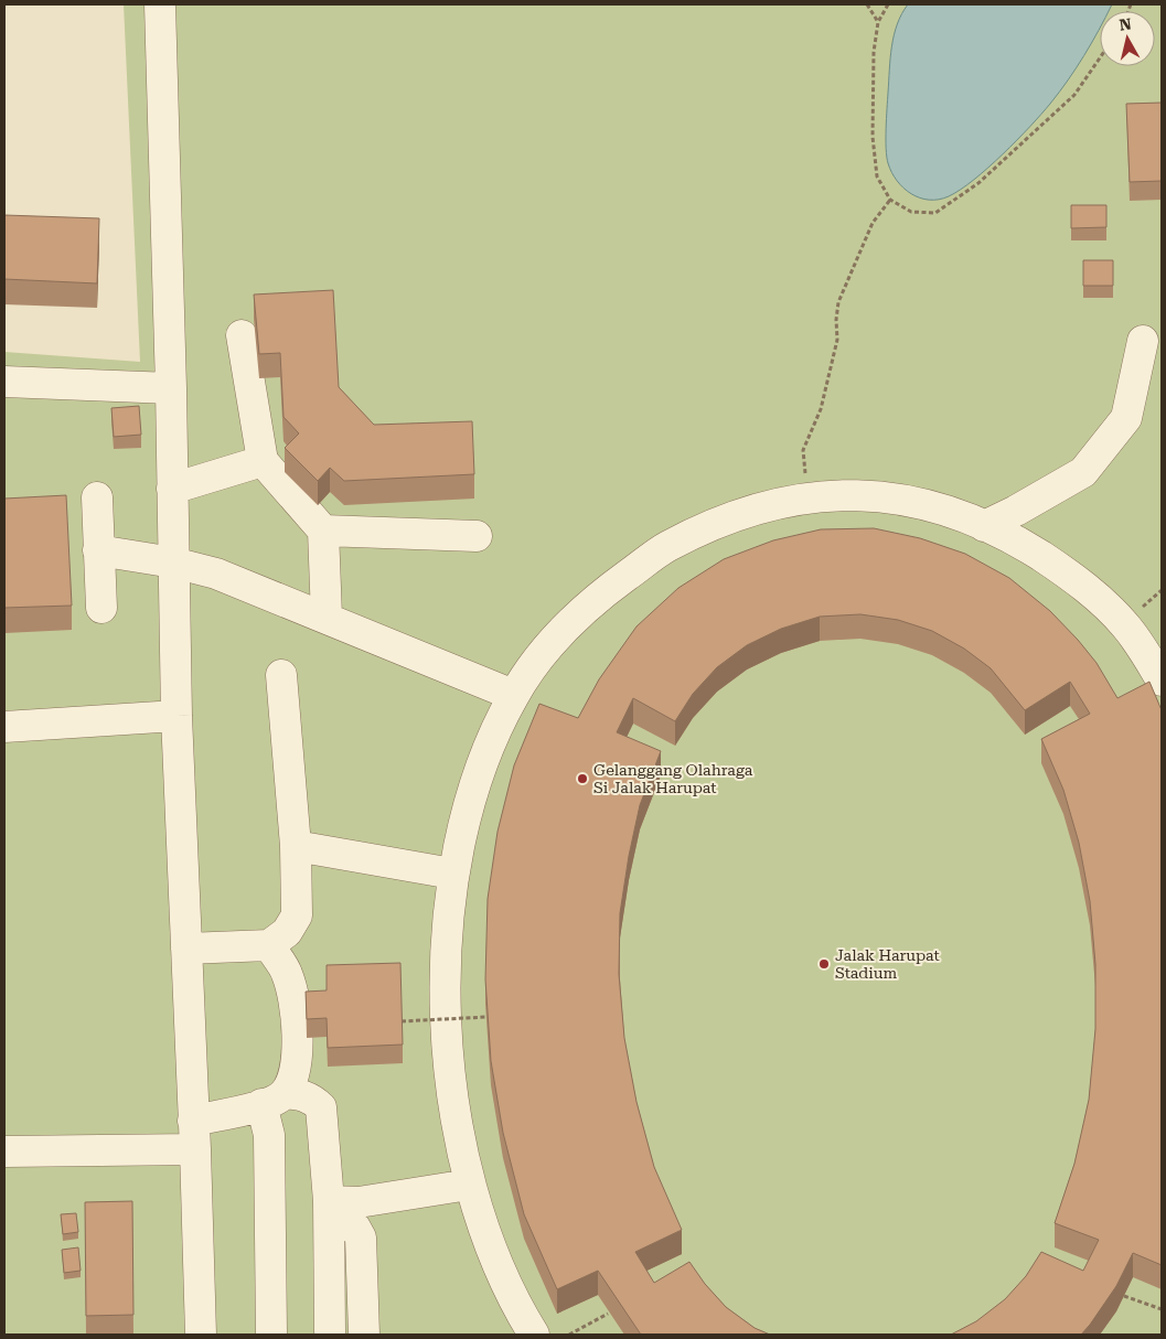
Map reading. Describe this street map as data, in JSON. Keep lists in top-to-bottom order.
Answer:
{
  "places": ["Gelanggang Olahraga Si Jalak Harupat", "Jalak Harupat Stadium"],
  "north": "top"
}
